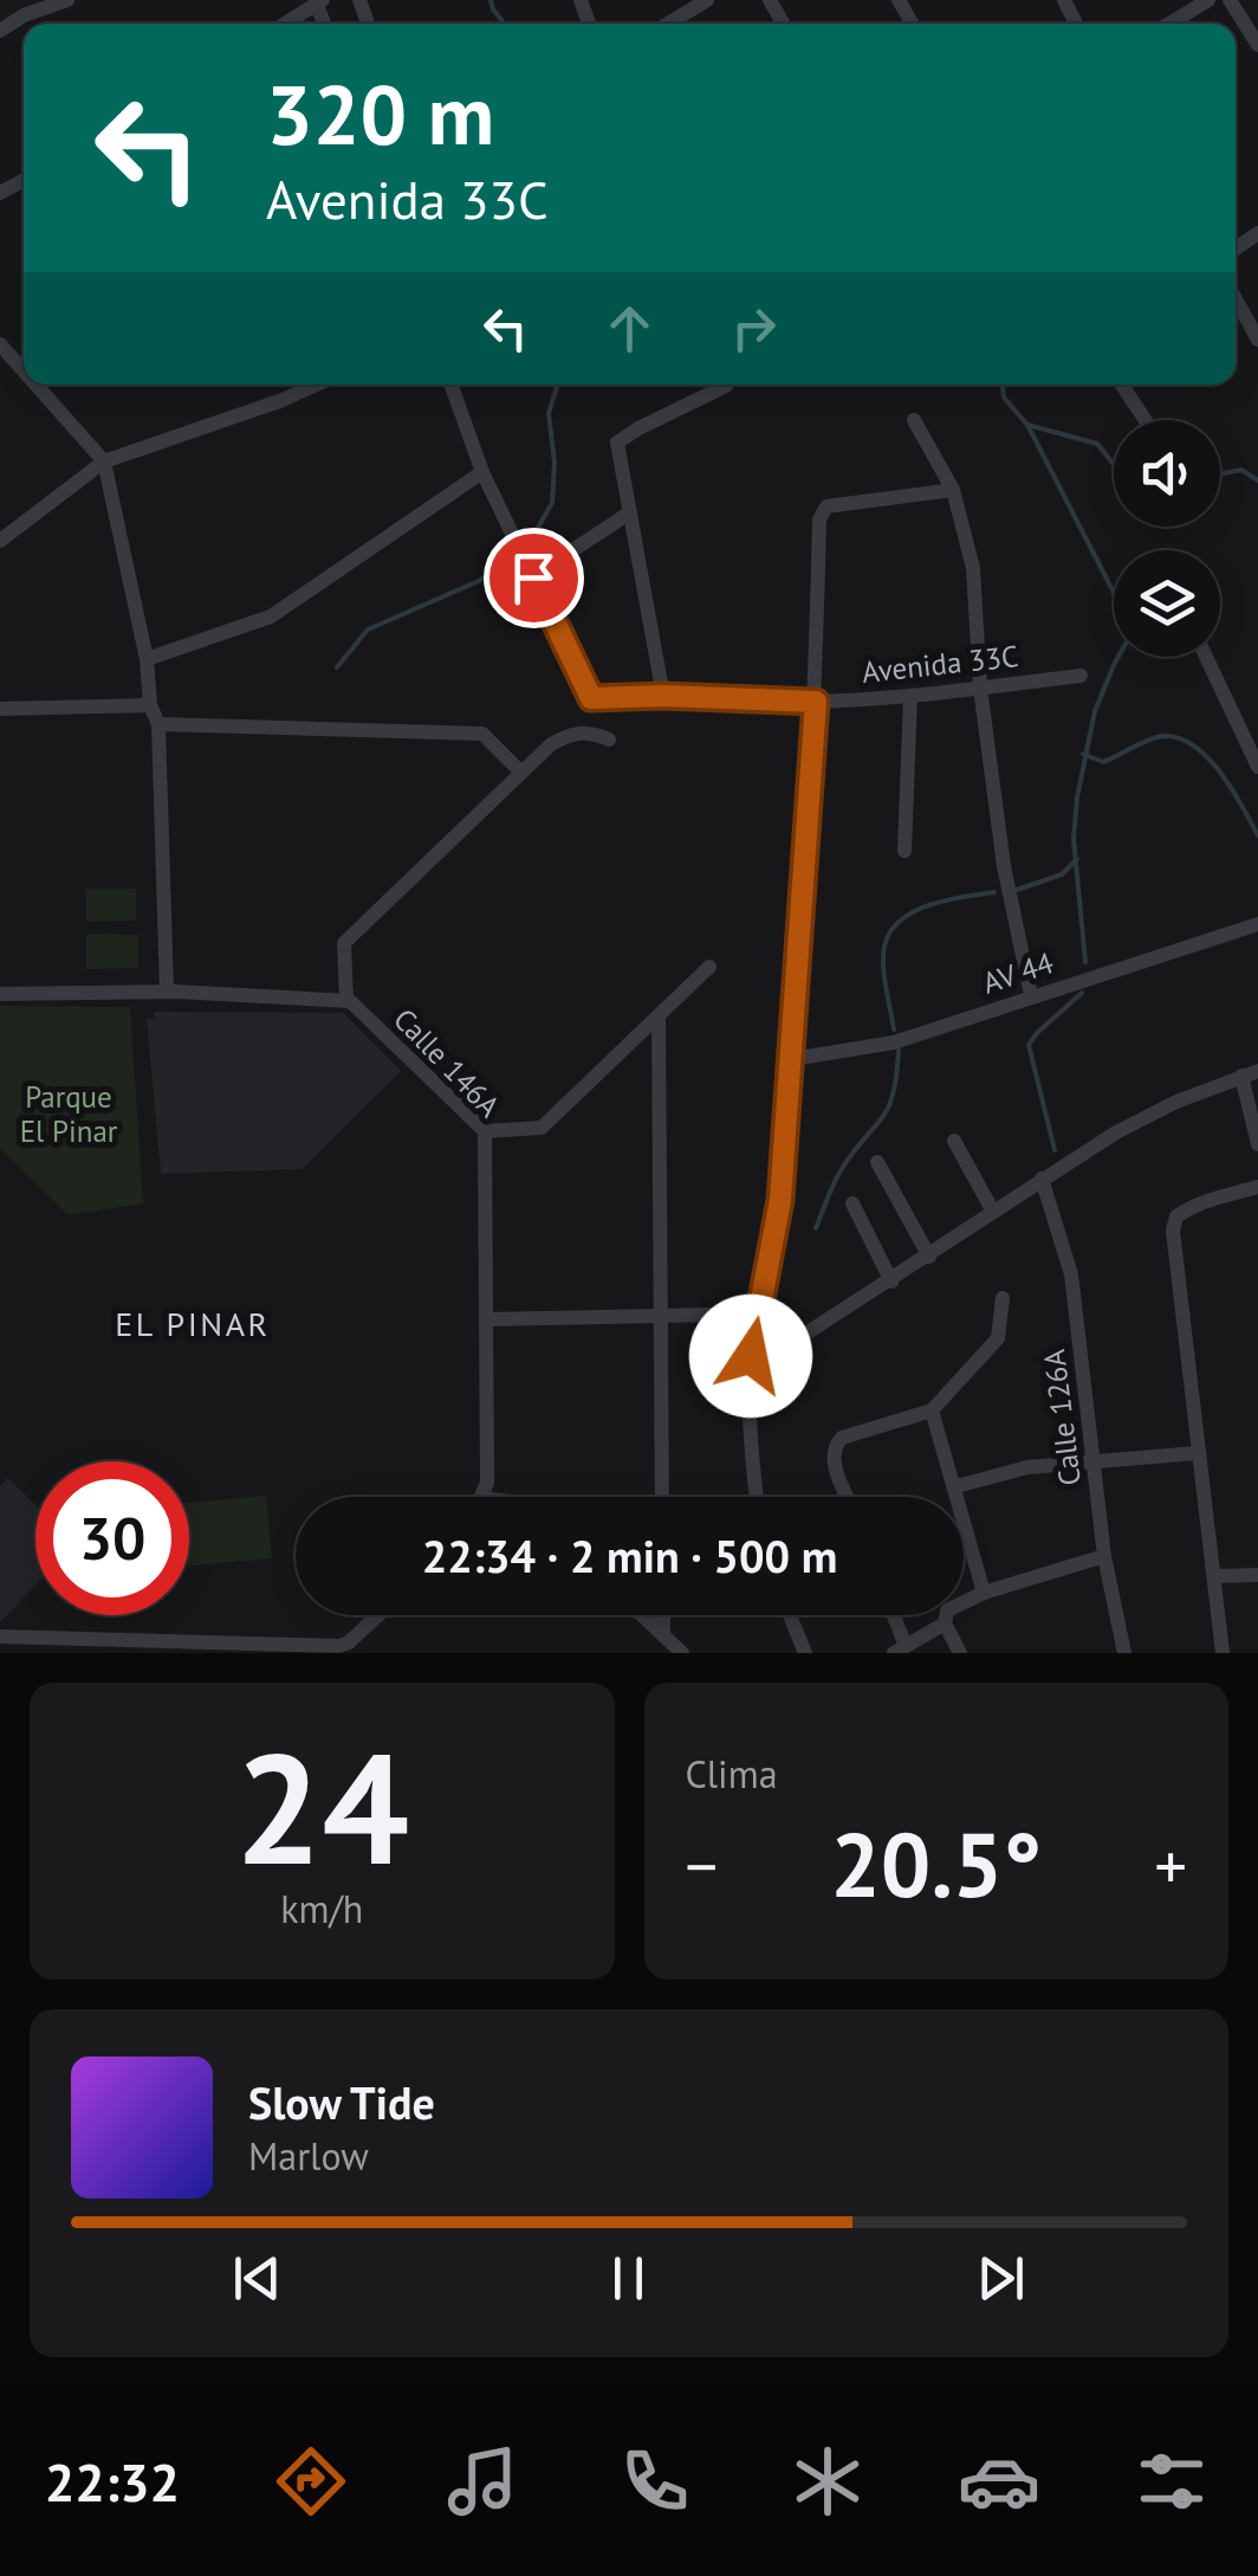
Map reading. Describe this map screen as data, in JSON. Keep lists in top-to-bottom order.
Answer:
{
  "streets": {
    "street": [
      "Avenida 33C",
      "AV 44",
      "Calle 146A",
      "Calle 126A"
    ]
  },
  "districts": ["EL PINAR"],
  "parks": ["Parque El Pinar"],
  "page": {
    "turn": ["320 m", "Avenida 33C"],
    "limit": "30",
    "trip": "22:34 · 2 min · 500 m",
    "tile": [
      ["24", "km/h"],
      "Clima"
    ],
    "heat": ["−", "20.5°", "+"],
    "song": ["Slow Tide", "Marlow"],
    "tabs": "22:32"
  }
}
